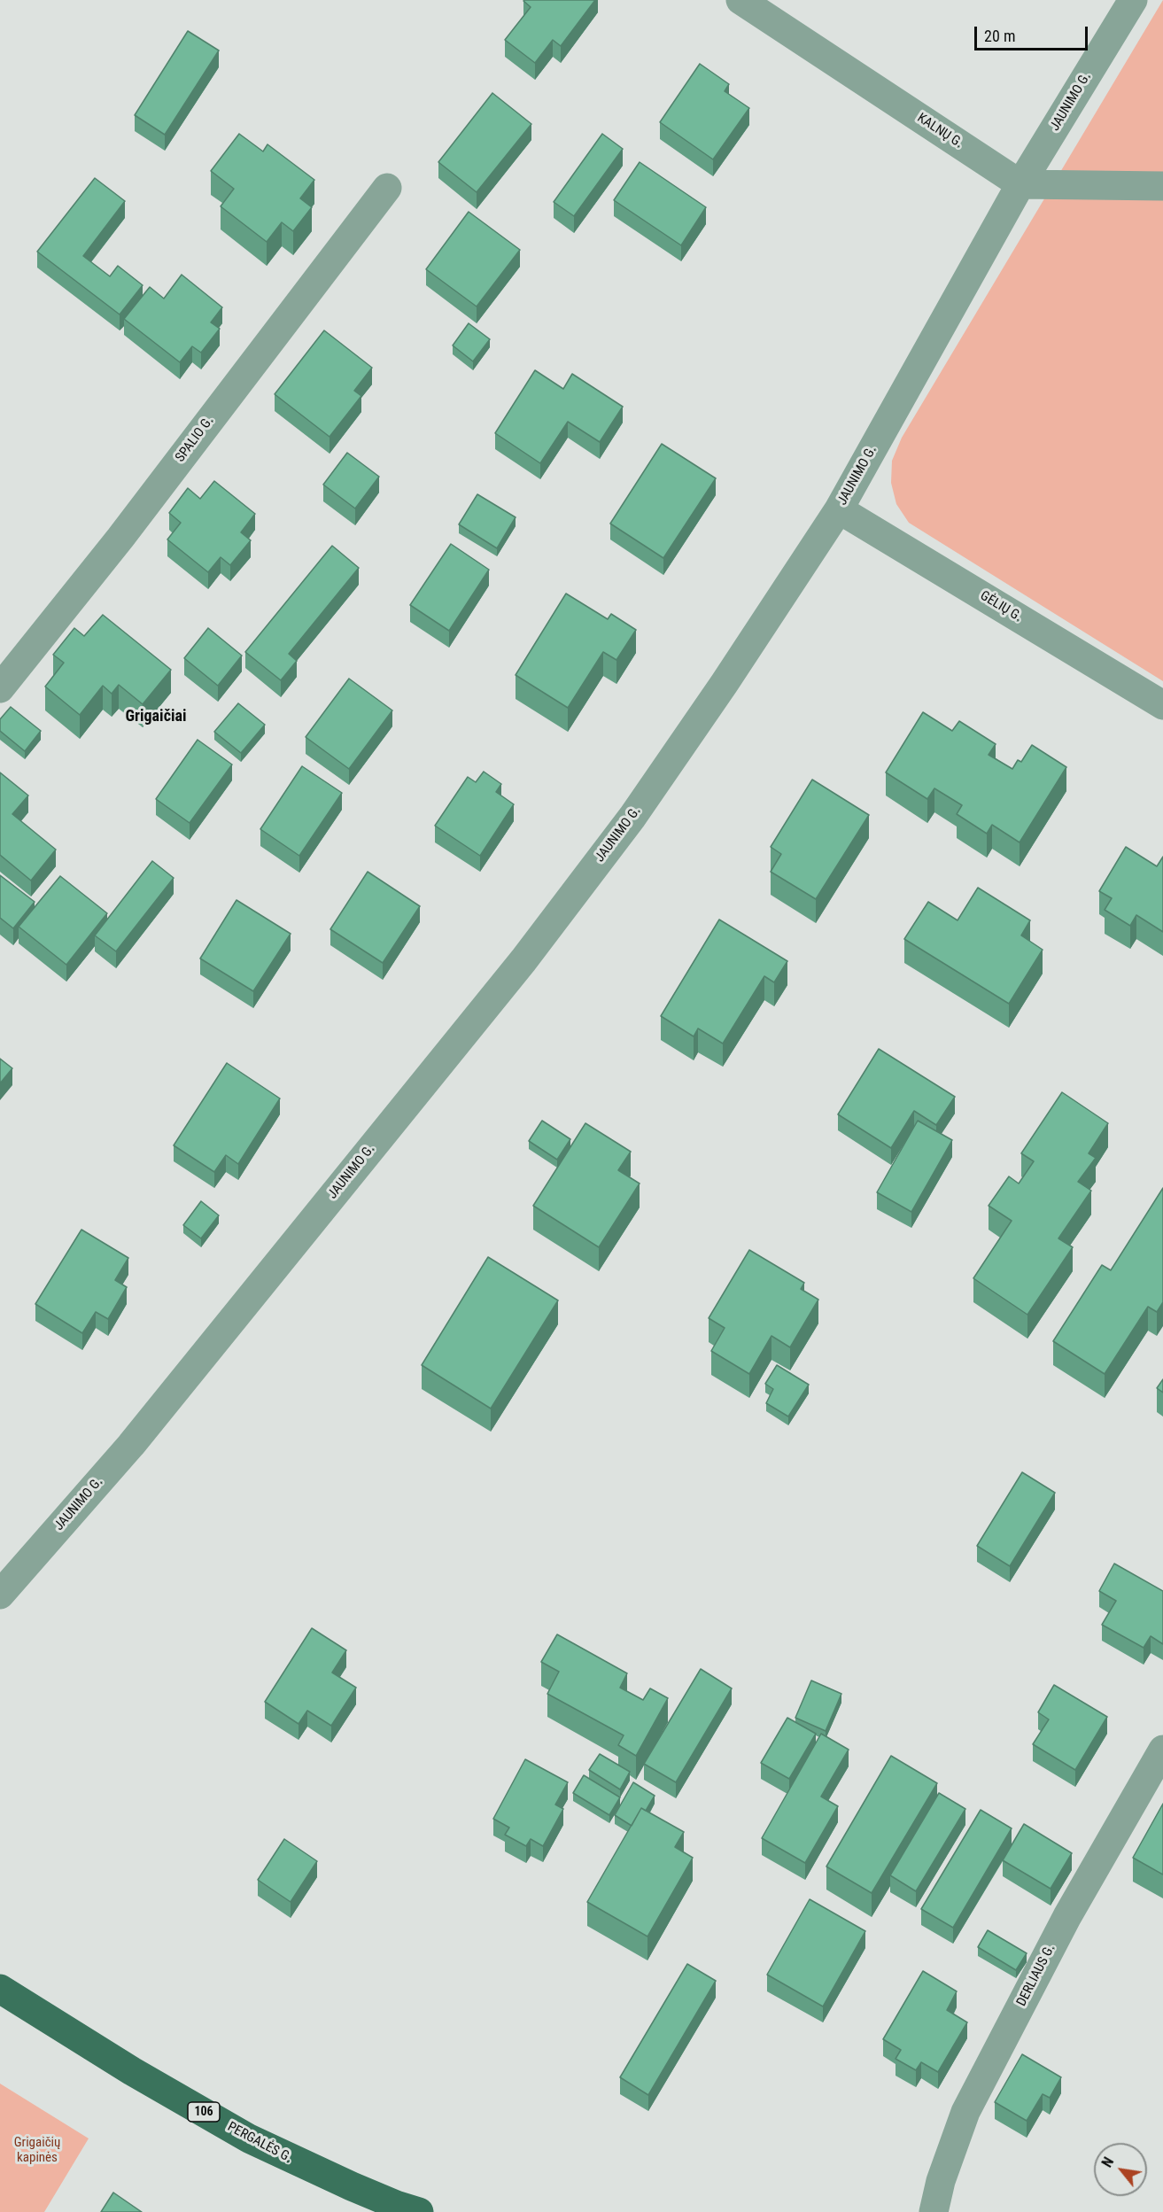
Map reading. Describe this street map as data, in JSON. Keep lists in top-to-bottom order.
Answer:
{
  "streets": {
    "main road": ["106", "PERGALĖS G."],
    "street": [
      "JAUNIMO G.",
      "KALNŲ G.",
      "SPALIO G.",
      "GĖLIŲ G.",
      "DERLIAUS G."
    ]
  },
  "crossings": [
    ["JAUNIMO G.", "KALNŲ G."],
    ["JAUNIMO G.", "GĖLIŲ G."]
  ],
  "districts": ["Grigaičiai"],
  "parks": ["Grigaičių kapinės"],
  "scale_bar": "20 m",
  "north": "top left"
}
